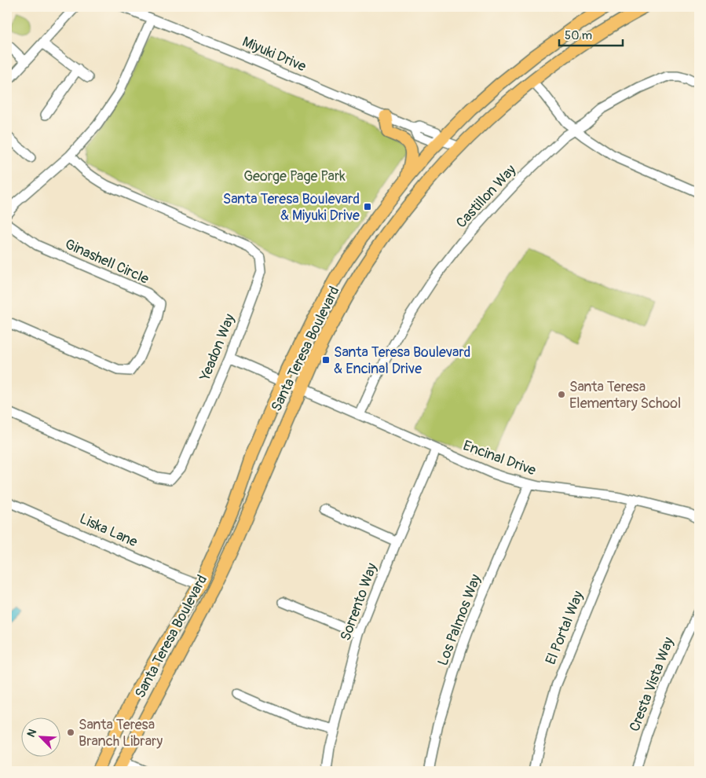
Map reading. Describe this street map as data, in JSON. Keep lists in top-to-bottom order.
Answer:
{
  "streets": {
    "main road": ["Santa Teresa Boulevard"],
    "street": [
      "Miyuki Drive",
      "Castillon Way",
      "Ginashell Circle",
      "Yeadon Way",
      "Encinal Drive",
      "Liska Lane",
      "Sorrento Way",
      "Los Palmos Way",
      "El Portal Way",
      "Cresta Vista Way"
    ]
  },
  "crossings": [
    ["Miyuki Drive", "Santa Teresa Boulevard"],
    ["Castillon Way", "Encinal Drive"],
    ["Yeadon Way", "Encinal Drive"],
    ["Santa Teresa Boulevard", "Encinal Drive"],
    ["Santa Teresa Boulevard", "Liska Lane"],
    ["Encinal Drive", "Sorrento Way"],
    ["Encinal Drive", "Los Palmos Way"],
    ["Encinal Drive", "El Portal Way"]
  ],
  "parks": ["George Page Park"],
  "places": {
    "transit": ["Santa Teresa Boulevard & Miyuki Drive", "Santa Teresa Boulevard & Encinal Drive"],
    "other": ["Santa Teresa Elementary School", "Santa Teresa Branch Library"]
  },
  "scale_bar": "50 m",
  "north": "top left"
}
